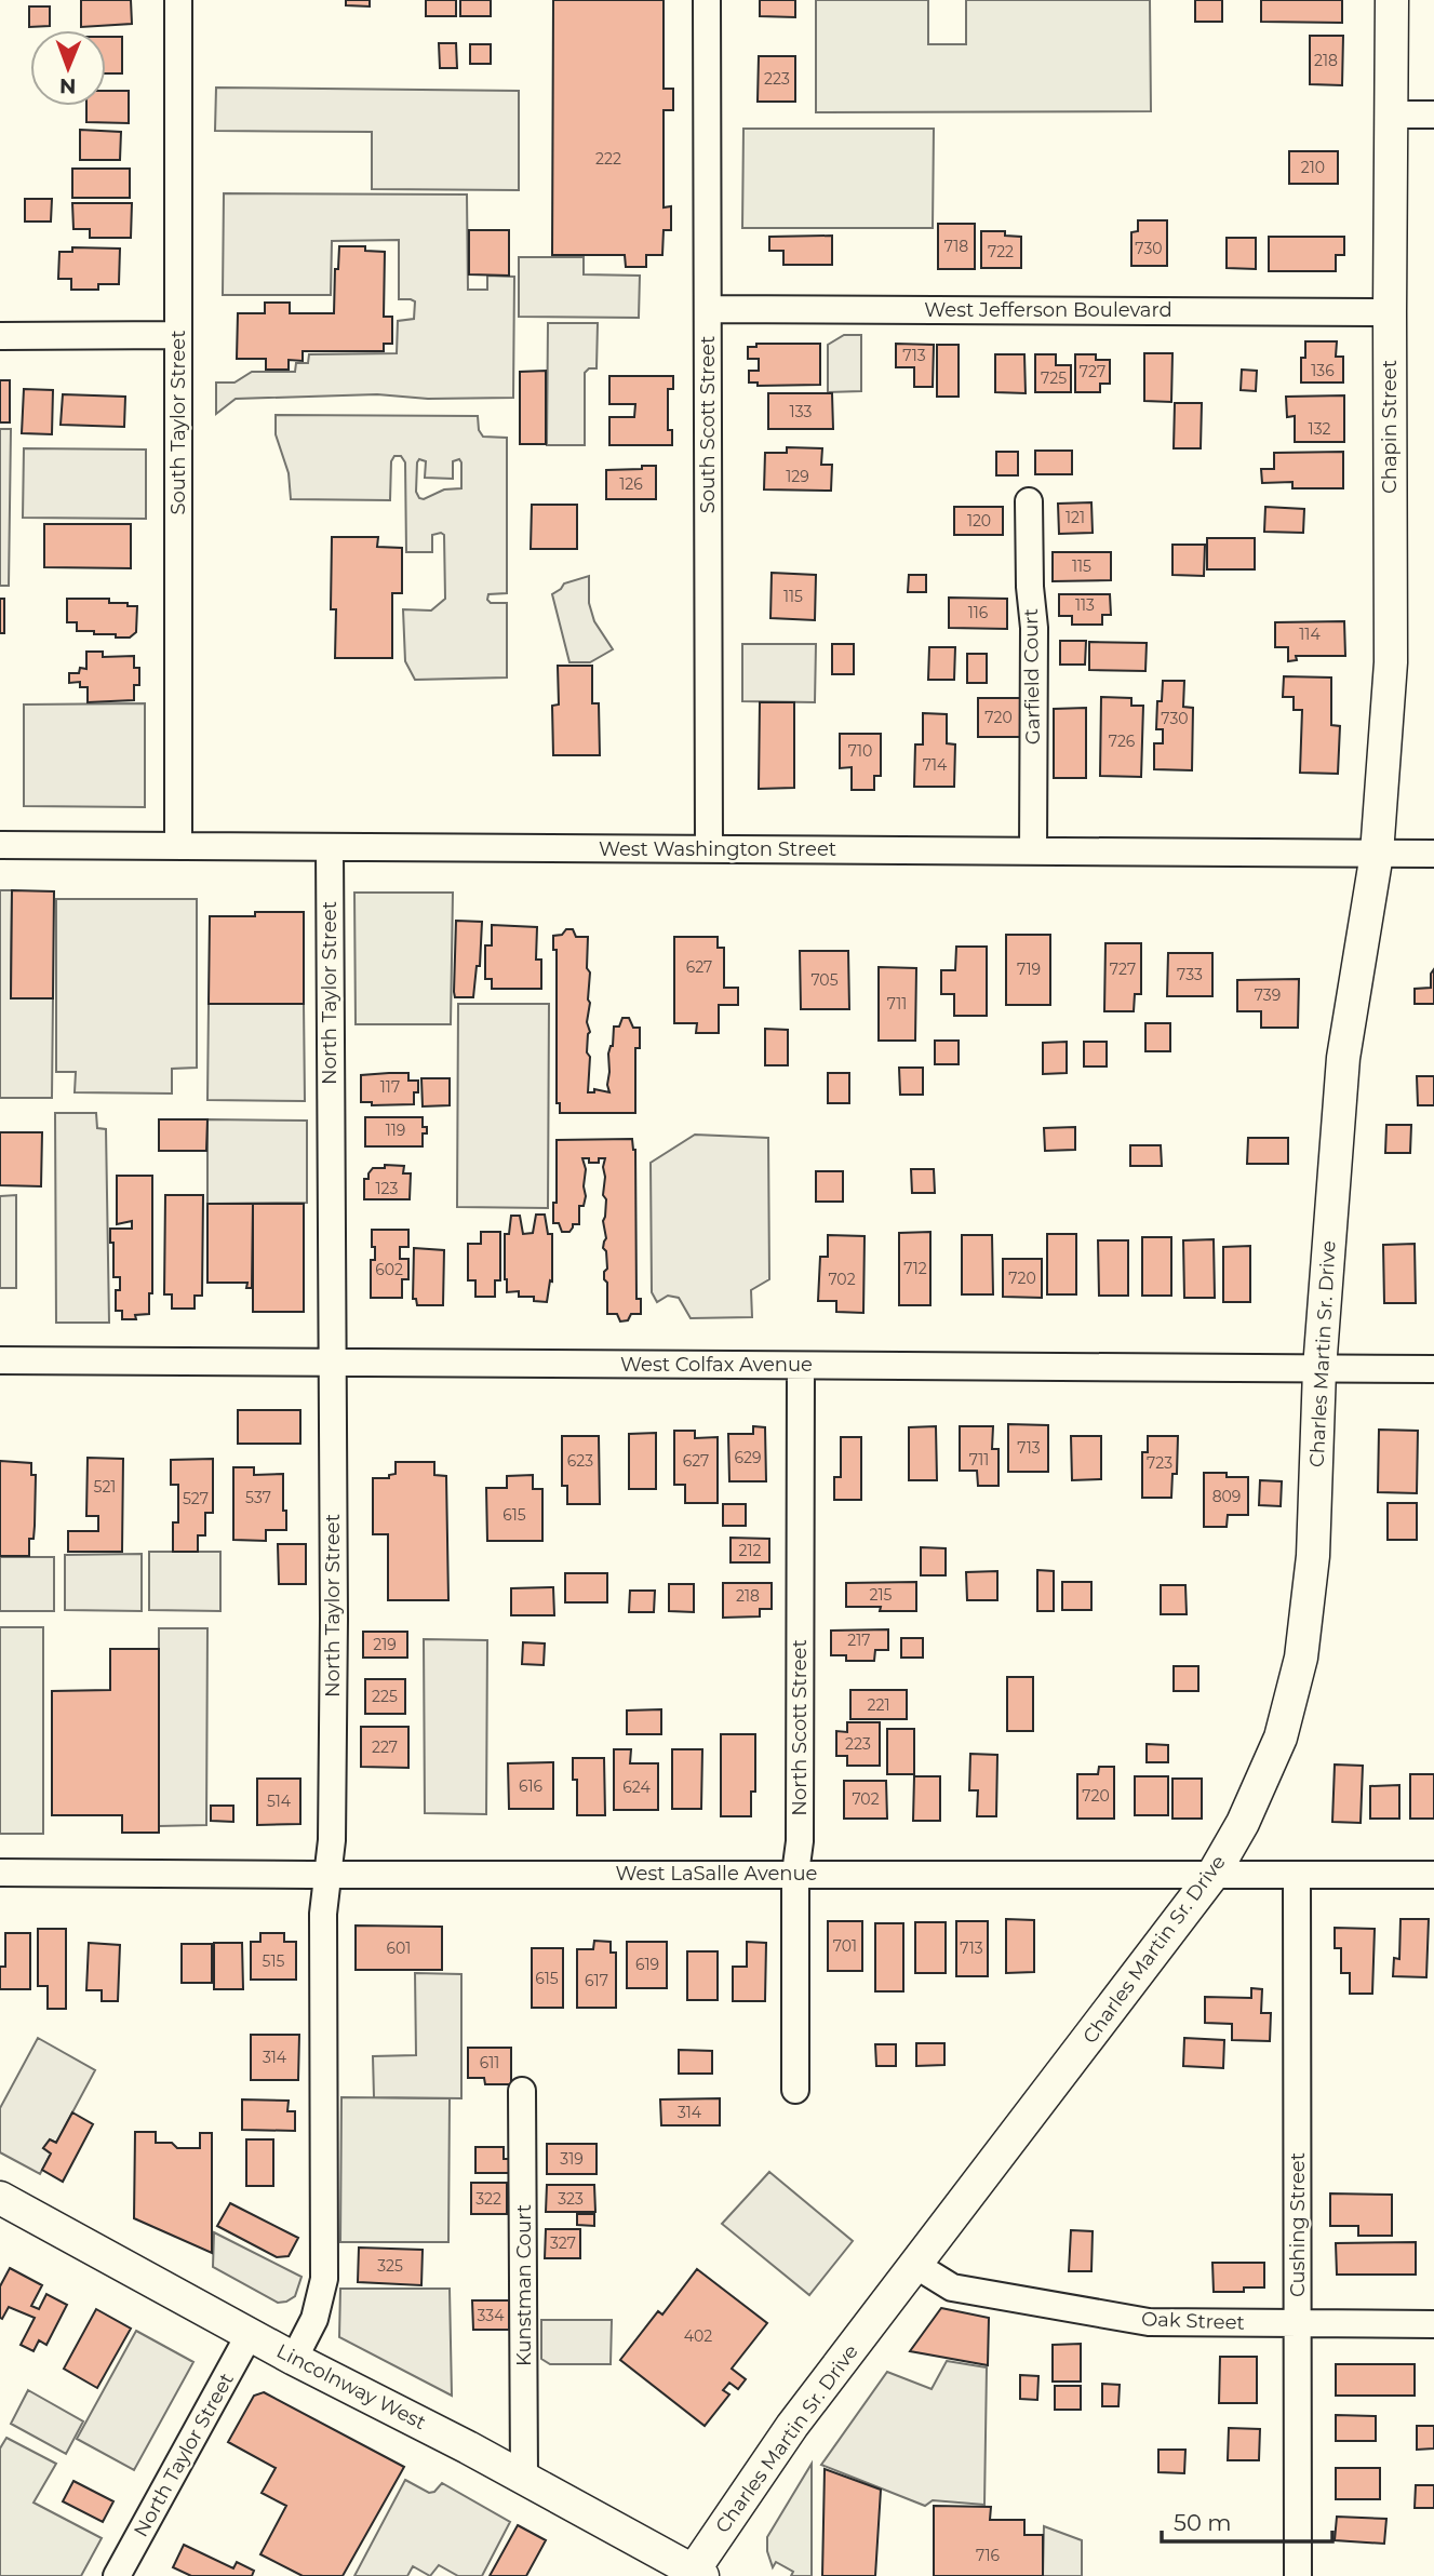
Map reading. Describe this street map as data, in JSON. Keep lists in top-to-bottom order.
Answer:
{
  "streets": {
    "main road": ["Chapin Street", "Charles Martin Sr. Drive", "Lincolnway West"],
    "street": [
      "West Jefferson Boulevard",
      "South Taylor Street",
      "South Scott Street",
      "Garfield Court",
      "West Washington Street",
      "North Taylor Street",
      "West Colfax Avenue",
      "North Scott Street",
      "West LaSalle Avenue",
      "Cushing Street",
      "Kunstman Court",
      "Oak Street"
    ]
  },
  "crossings": [
    ["West Jefferson Boulevard", "South Scott Street"],
    ["West Jefferson Boulevard", "Chapin Street"],
    ["South Taylor Street", "West Washington Street"],
    ["South Scott Street", "West Washington Street"],
    ["Chapin Street", "West Washington Street"],
    ["Chapin Street", "Charles Martin Sr. Drive"],
    ["Garfield Court", "West Washington Street"],
    ["West Washington Street", "North Taylor Street"],
    ["West Washington Street", "Charles Martin Sr. Drive"],
    ["North Taylor Street", "West Colfax Avenue"],
    ["North Taylor Street", "West LaSalle Avenue"],
    ["North Taylor Street", "Lincolnway West"],
    ["Charles Martin Sr. Drive", "West Colfax Avenue"],
    ["Charles Martin Sr. Drive", "West LaSalle Avenue"],
    ["Charles Martin Sr. Drive", "Oak Street"],
    ["Charles Martin Sr. Drive", "Lincolnway West"],
    ["West Colfax Avenue", "North Scott Street"],
    ["North Scott Street", "West LaSalle Avenue"],
    ["West LaSalle Avenue", "Cushing Street"],
    ["Cushing Street", "Oak Street"],
    ["Kunstman Court", "Lincolnway West"]
  ],
  "house_numbers": [
    "218",
    "223",
    "222",
    "210",
    "718",
    "730",
    "722",
    "713",
    "136",
    "727",
    "725",
    "133",
    "132",
    "129",
    "126",
    "121",
    "120",
    "115",
    "115",
    "113",
    "116",
    "114",
    "720",
    "730",
    "726",
    "710",
    "714",
    "627",
    "719",
    "727",
    "733",
    "705",
    "739",
    "711",
    "117",
    "119",
    "123",
    "712",
    "602",
    "720",
    "702",
    "713",
    "629",
    "711",
    "623",
    "627",
    "723",
    "521",
    "809",
    "537",
    "527",
    "615",
    "212",
    "215",
    "218",
    "217",
    "219",
    "225",
    "221",
    "223",
    "227",
    "616",
    "624",
    "720",
    "702",
    "514",
    "701",
    "601",
    "713",
    "515",
    "619",
    "615",
    "617",
    "314",
    "611",
    "314",
    "319",
    "322",
    "323",
    "327",
    "325",
    "334",
    "402",
    "716"
  ],
  "scale_bar": "50 m",
  "north": "bottom"
}
